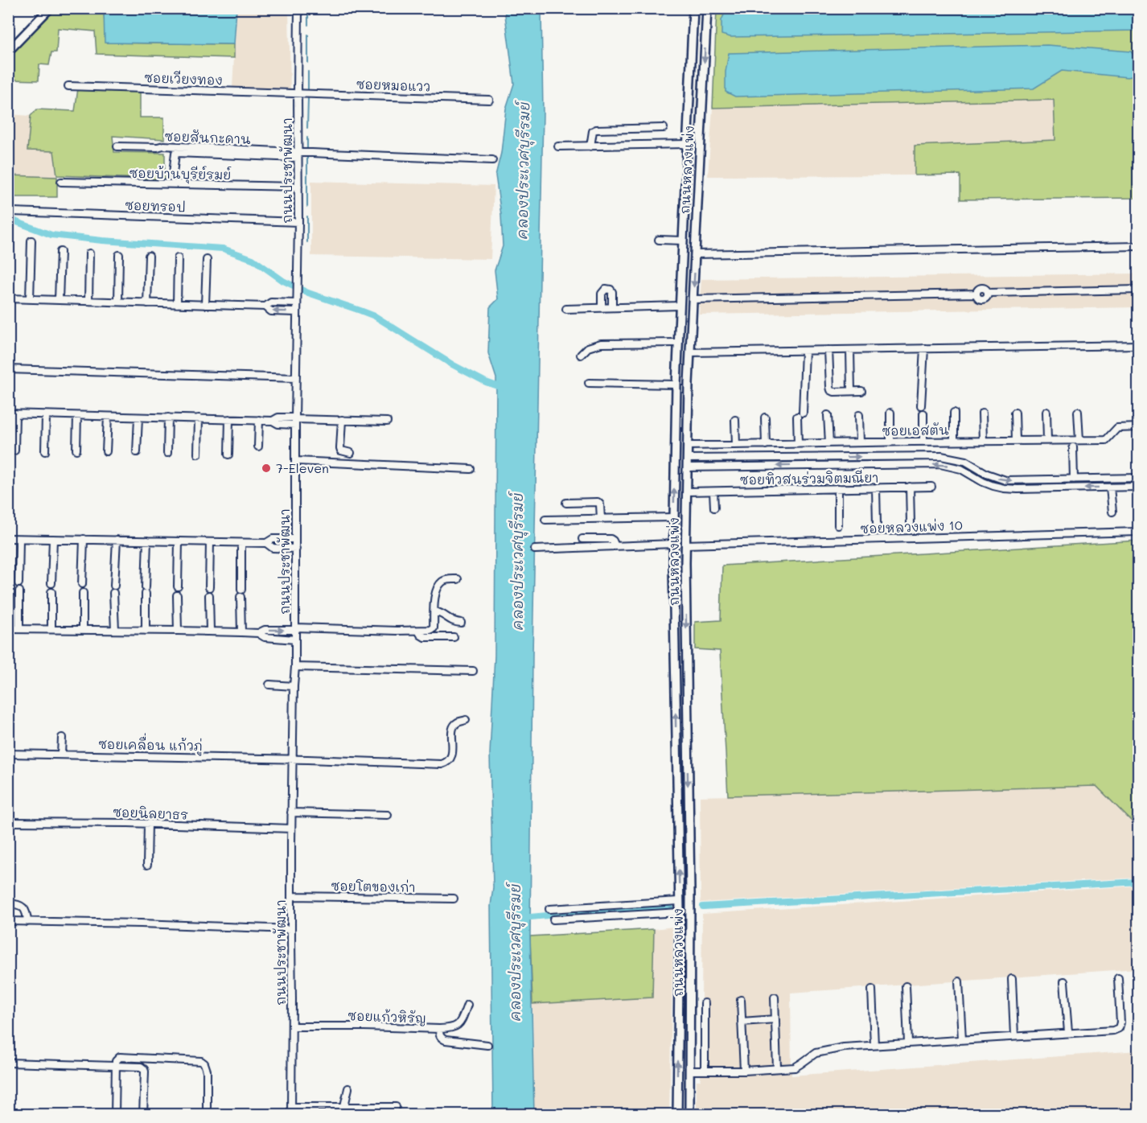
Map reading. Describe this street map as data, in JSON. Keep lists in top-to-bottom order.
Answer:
{
  "streets": {
    "main road": ["ถนนหลวงแพ่ง"],
    "street": [
      "ซอยเวียงทอง",
      "ซอยหมอแวว",
      "ซอยสันกะดาน",
      "ถนนประชาพัฒนา",
      "ซอยบ้านบุรีย์รมย์",
      "ซอยทรอป",
      "ซอยเอสตัน",
      "ซอยทิวสนร่วมจิตมณียา",
      "ซอยหลวงแพ่ง 10",
      "ซอยเคลื่อน แก้วภู่",
      "ซอยนิลยาธร",
      "ซอยโตของเก่า",
      "ซอยแก้วหิรัญ"
    ]
  },
  "crossings": [
    ["ซอยเวียงทอง", "ซอยหมอแวว"],
    ["ซอยเวียงทอง", "ถนนประชาพัฒนา"],
    ["ซอยหมอแวว", "ถนนประชาพัฒนา"],
    ["ซอยสันกะดาน", "ถนนประชาพัฒนา"],
    ["ถนนหลวงแพ่ง", "ซอยเอสตัน"],
    ["ถนนหลวงแพ่ง", "ซอยทิวสนร่วมจิตมณียา"],
    ["ถนนหลวงแพ่ง", "ซอยหลวงแพ่ง 10"],
    ["ถนนประชาพัฒนา", "ซอยบ้านบุรีย์รมย์"],
    ["ถนนประชาพัฒนา", "ซอยทรอป"],
    ["ถนนประชาพัฒนา", "ซอยเคลื่อน แก้วภู่"],
    ["ถนนประชาพัฒนา", "ซอยนิลยาธร"],
    ["ถนนประชาพัฒนา", "ซอยโตของเก่า"],
    ["ถนนประชาพัฒนา", "ซอยแก้วหิรัญ"]
  ],
  "water": ["คลองประเวศบุรีรมย์"],
  "places": ["7-Eleven"]
}
